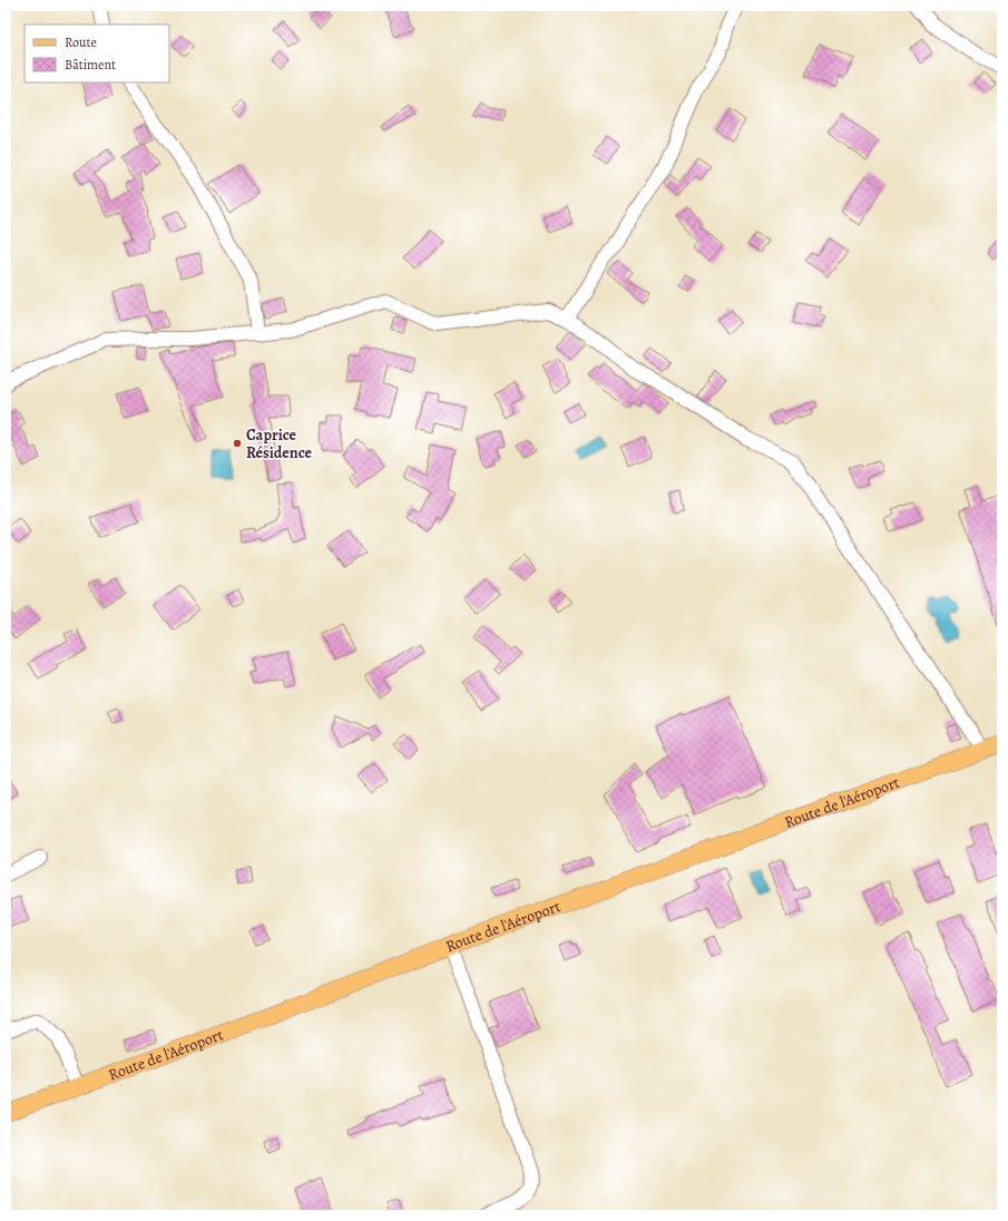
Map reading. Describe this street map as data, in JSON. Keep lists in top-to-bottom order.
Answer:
{
  "streets": {
    "main road": ["Route de l'Aéroport"]
  },
  "places": ["Caprice Résidence"],
  "legend": ["Route", "Bâtiment"]
}
